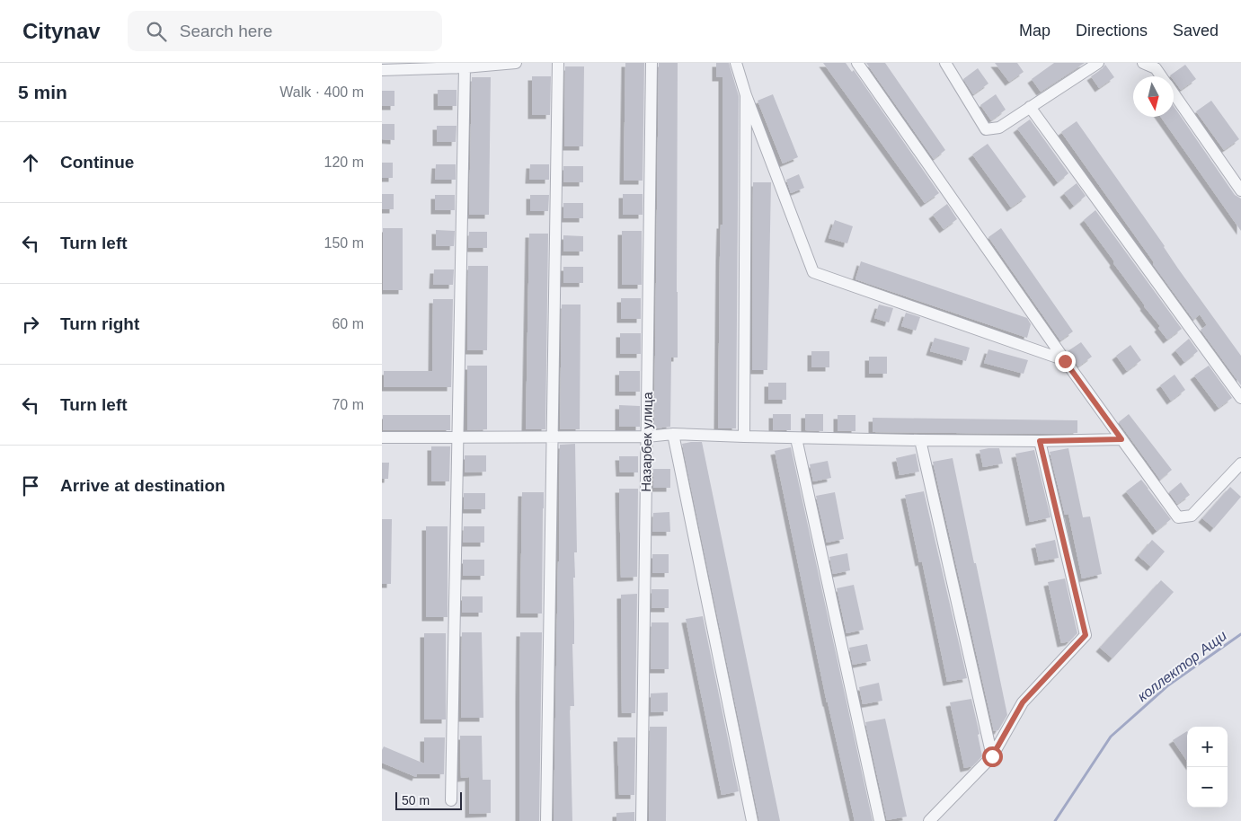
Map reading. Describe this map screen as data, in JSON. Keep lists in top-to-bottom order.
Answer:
{
  "streets": {
    "street": ["Назарбек улица"]
  },
  "water": ["коллектор Ащи"],
  "scale_bar": "50 m",
  "north": "bottom",
  "page": {
    "header": "Citynav",
    "search": "Search here",
    "nav": ["Map", "Directions", "Saved"],
    "heading": ["5 min", "Walk · 400 m"],
    "list": [
      ["Continue", "120 m"],
      ["Turn left", "150 m"],
      ["Turn right", "60 m"],
      ["Turn left", "70 m"],
      "Arrive at destination"
    ],
    "map_buttons": ["+", "−"],
    "scale": "50 m"
  }
}
